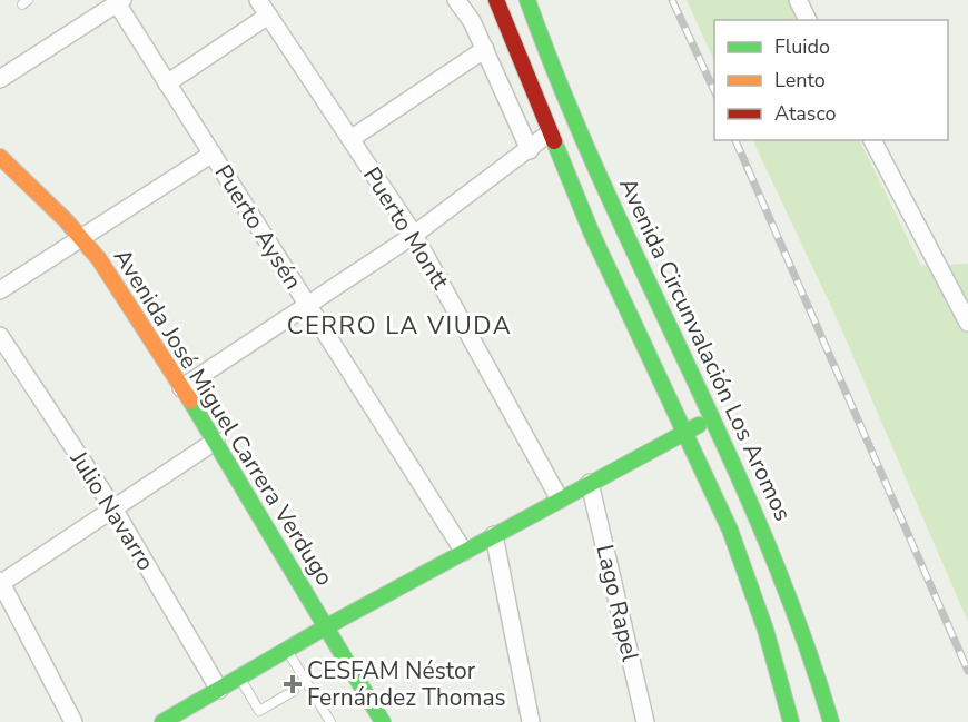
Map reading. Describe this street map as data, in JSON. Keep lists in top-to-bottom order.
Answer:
{
  "streets": {
    "main road": ["Avenida Circunvalación Los Aromos", "Avenida José Miguel Carrera Verdugo"],
    "street": [
      "Puerto Aysén",
      "Puerto Montt",
      "Julio Navarro",
      "Lago Rapel"
    ]
  },
  "districts": ["CERRO LA VIUDA"],
  "places": {
    "health": ["CESFAM Néstor Fernández Thomas"]
  },
  "legend": ["Fluido", "Lento", "Atasco"]
}
